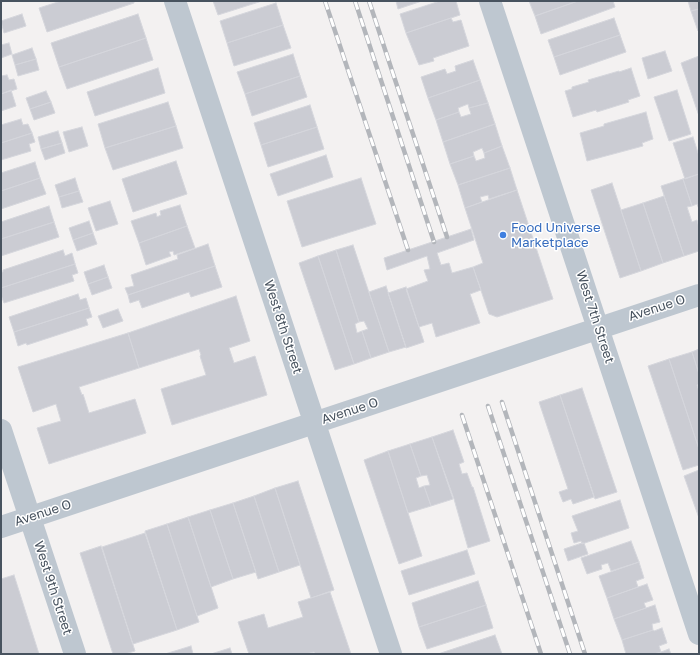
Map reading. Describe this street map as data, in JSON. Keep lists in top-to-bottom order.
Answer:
{
  "streets": {
    "street": [
      "Avenue O",
      "West 7th Street",
      "West 8th Street",
      "West 9th Street"
    ]
  },
  "crossings": [
    ["Avenue O", "West 7th Street"],
    ["Avenue O", "West 8th Street"],
    ["Avenue O", "West 9th Street"]
  ],
  "places": ["Food Universe Marketplace"]
}
